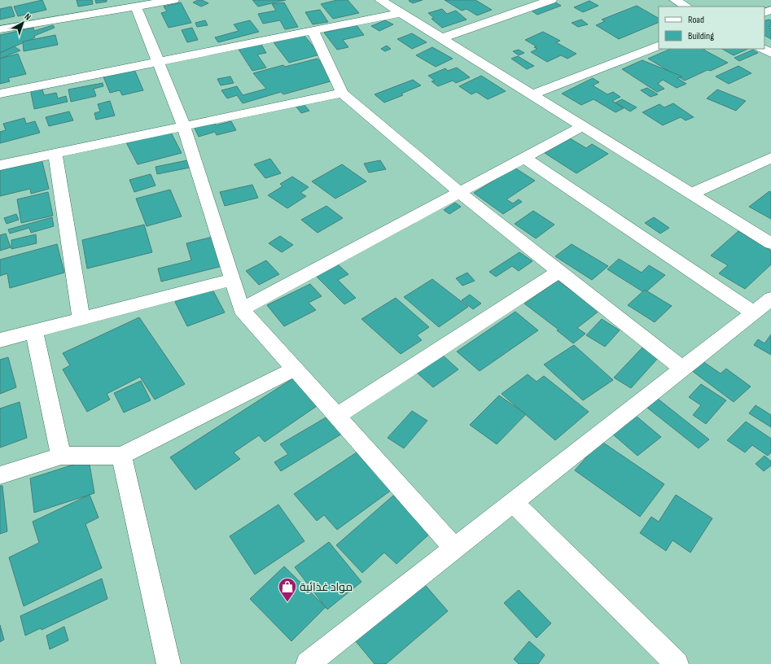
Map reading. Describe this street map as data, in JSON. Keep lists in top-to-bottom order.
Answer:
{
  "places": {
    "shop": ["مواد غذائية"]
  },
  "legend": ["Road", "Building"],
  "north": "top right"
}
